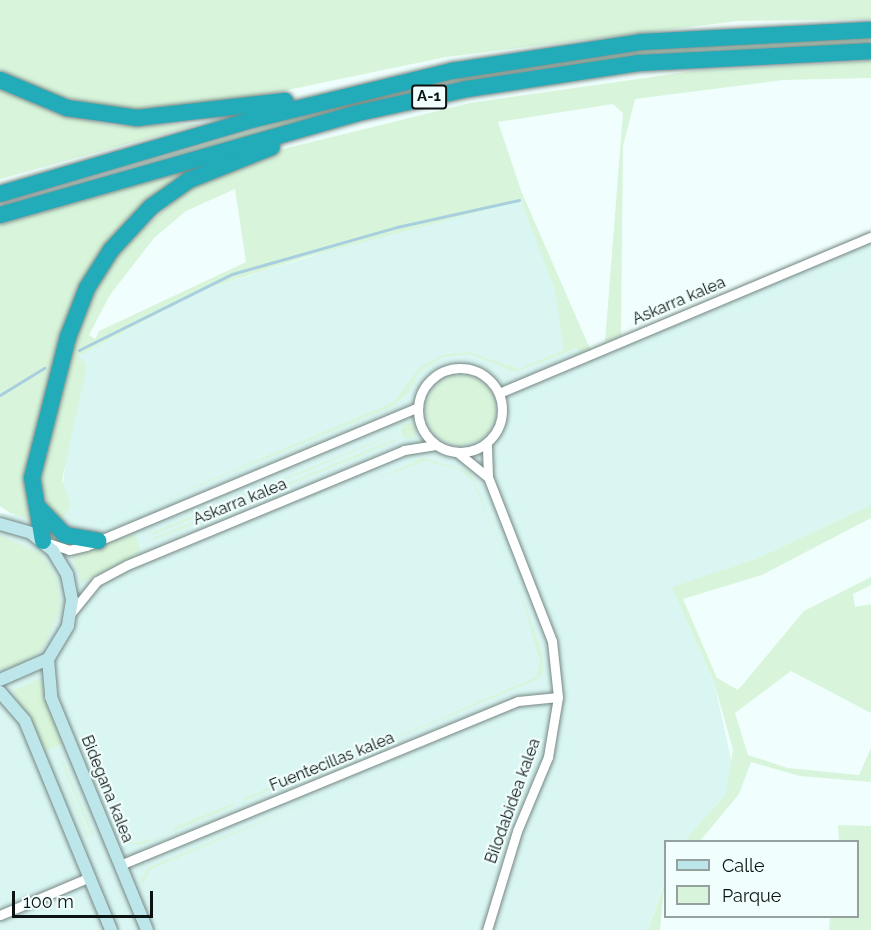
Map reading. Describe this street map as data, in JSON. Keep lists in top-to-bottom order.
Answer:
{
  "streets": {
    "highway": ["A-1"],
    "street": [
      "Askarra kalea",
      "Fuentecillas kalea",
      "Bidegana kalea",
      "Bilodabidea kalea"
    ]
  },
  "crossings": [
    ["Askarra kalea", "Bilodabidea kalea"],
    ["Fuentecillas kalea", "Bidegana kalea"],
    ["Fuentecillas kalea", "Bilodabidea kalea"]
  ],
  "legend": ["Calle", "Parque"],
  "scale_bar": "100 m"
}
